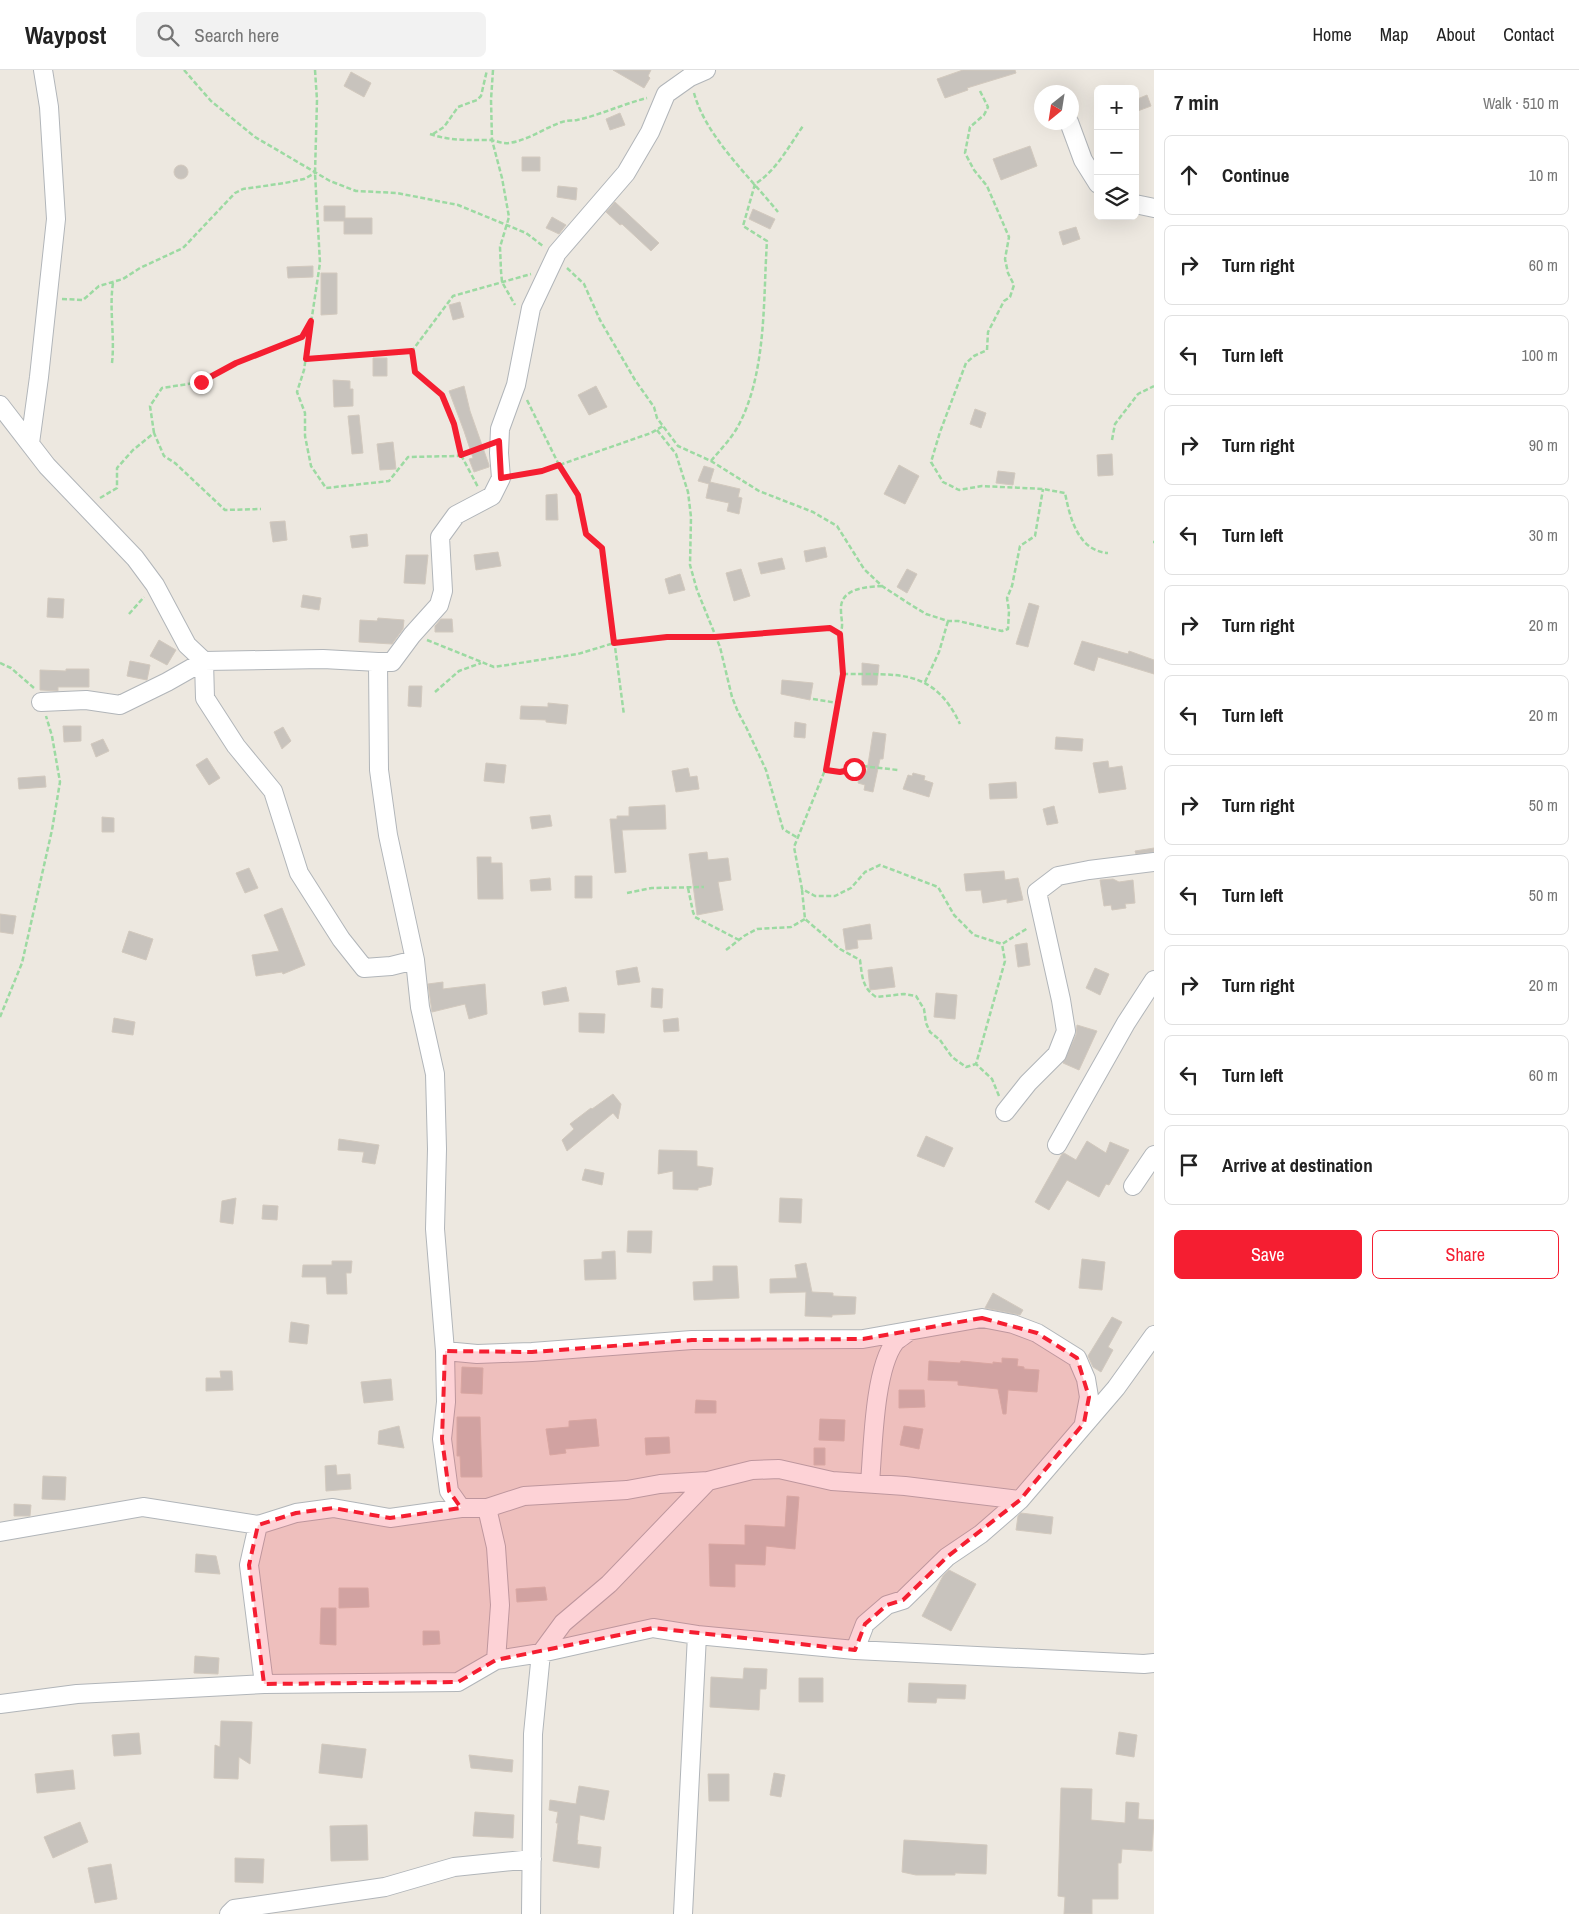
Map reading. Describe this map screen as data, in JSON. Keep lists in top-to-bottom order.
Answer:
{
  "north": "bottom left",
  "page": {
    "header": "Waypost",
    "search": "Search here",
    "nav": [
      "Home",
      "Map",
      "About",
      "Contact"
    ],
    "heading": ["7 min", "Walk · 510 m"],
    "map_buttons": ["+", "−"],
    "list": [
      ["Continue", "10 m"],
      ["Turn right", "60 m"],
      ["Turn left", "100 m"],
      ["Turn right", "90 m"],
      ["Turn left", "30 m"],
      ["Turn right", "20 m"],
      ["Turn left", "20 m"],
      ["Turn right", "50 m"],
      ["Turn left", "50 m"],
      ["Turn right", "20 m"],
      ["Turn left", "60 m"],
      "Arrive at destination"
    ],
    "buttons": ["Save", "Share"]
  }
}
